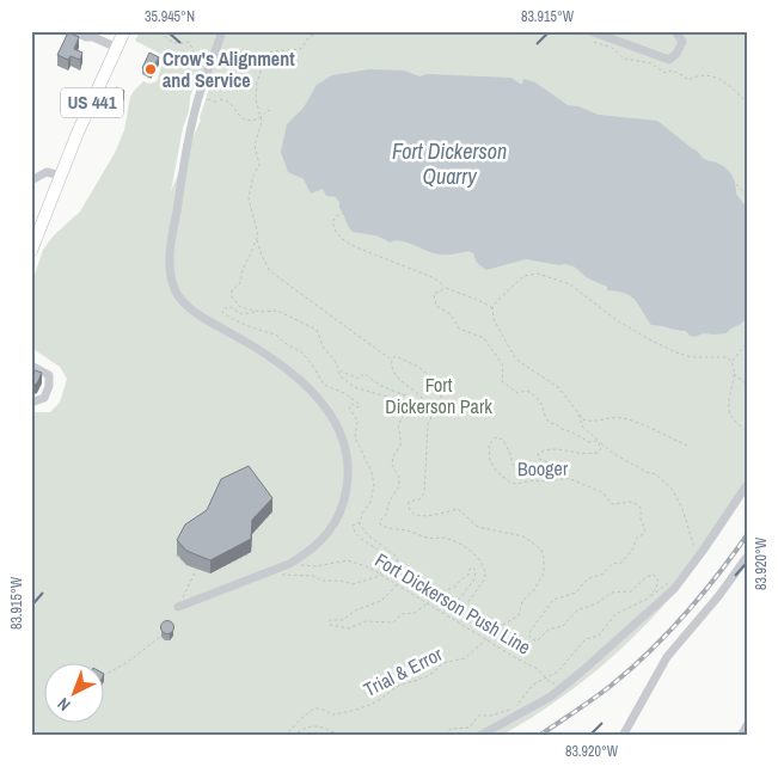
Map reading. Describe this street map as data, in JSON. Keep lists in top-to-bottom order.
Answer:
{
  "streets": {
    "highway": ["US 441"],
    "path": ["Booger", "Fort Dickerson Push Line", "Trial & Error"]
  },
  "crossings": [
    ["Booger", "Fort Dickerson Push Line"],
    ["Fort Dickerson Push Line", "Trial & Error"]
  ],
  "water": ["Fort Dickerson Quarry"],
  "parks": ["Fort Dickerson Park"],
  "places": ["Crow's Alignment and Service"],
  "north": "bottom left",
  "coordinates": ["35.945°N", "83.915°W", "83.920°W"]
}
